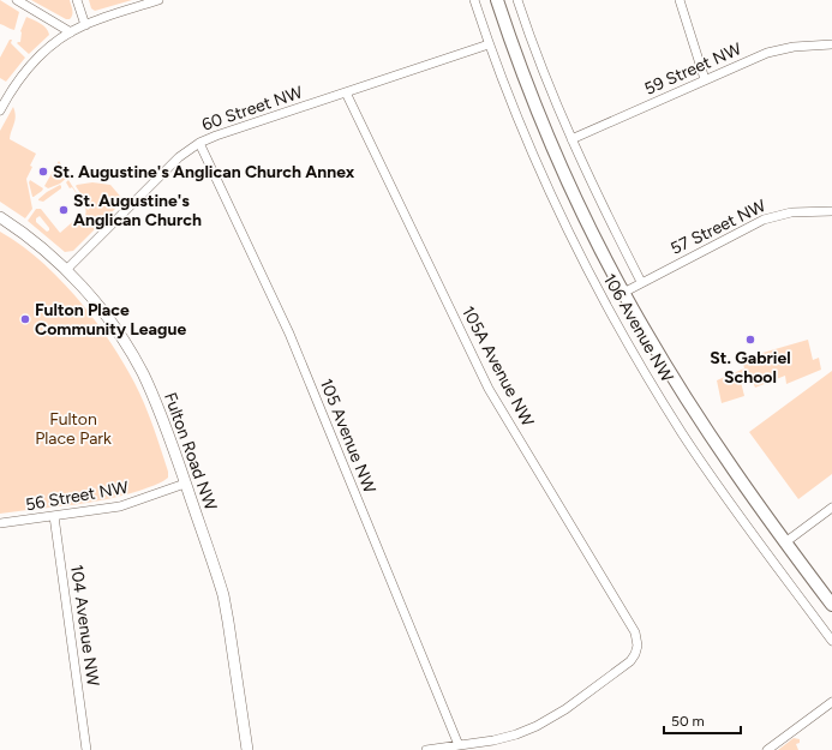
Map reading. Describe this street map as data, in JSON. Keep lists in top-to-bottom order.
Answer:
{
  "streets": {
    "main road": ["106 Avenue NW"],
    "street": [
      "59 Street NW",
      "60 Street NW",
      "57 Street NW",
      "105A Avenue NW",
      "105 Avenue NW",
      "Fulton Road NW",
      "56 Street NW",
      "104 Avenue NW"
    ]
  },
  "crossings": [
    ["59 Street NW", "106 Avenue NW"],
    ["60 Street NW", "106 Avenue NW"],
    ["60 Street NW", "105A Avenue NW"],
    ["60 Street NW", "105 Avenue NW"],
    ["60 Street NW", "Fulton Road NW"],
    ["57 Street NW", "106 Avenue NW"],
    ["105A Avenue NW", "105 Avenue NW"],
    ["Fulton Road NW", "56 Street NW"],
    ["56 Street NW", "104 Avenue NW"]
  ],
  "parks": ["Fulton Place Park"],
  "places": [
    "St. Augustine's Anglican Church Annex",
    "St. Augustine's Anglican Church",
    "Fulton Place Community League",
    "St. Gabriel School"
  ],
  "scale_bar": "50 m"
}
